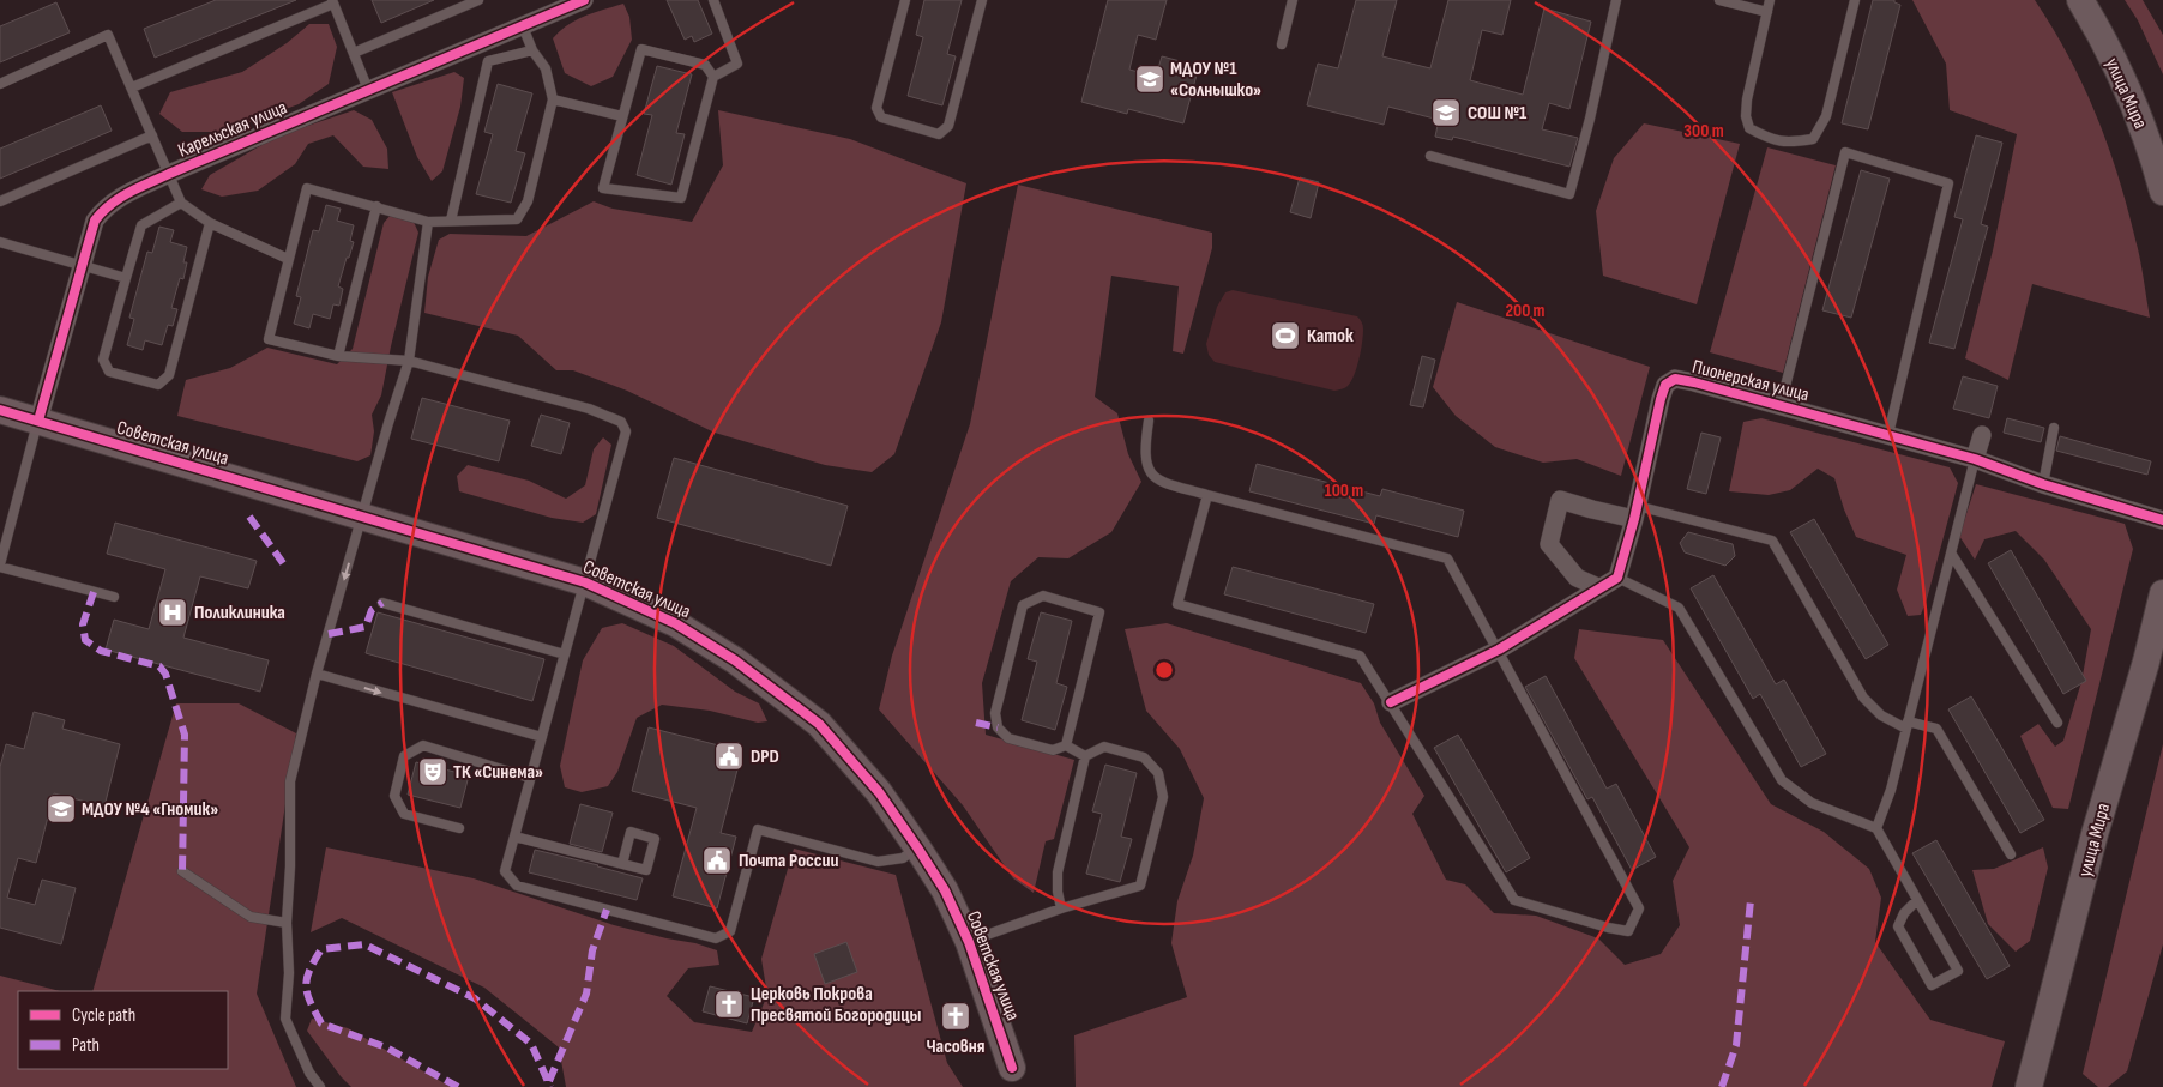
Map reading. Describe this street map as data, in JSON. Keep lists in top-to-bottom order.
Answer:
{
  "streets": {
    "street": [
      "улица Мира",
      "Карельская улица",
      "Пионерская улица",
      "Советская улица"
    ]
  },
  "crossings": [
    ["Карельская улица", "Советская улица"]
  ],
  "places": {
    "school or university": ["МДОУ №1 «Солнышко»", "СОШ №1", "МДОУ №4 «Гномик»"],
    "sports": ["Каток"],
    "hospital": ["Поликлиника"],
    "public building": ["DPD", "Почта России"],
    "theatre": ["ТК «Синема»"],
    "church": ["Церковь Покрова Пресвятой Богородицы", "Часовня"]
  },
  "legend": ["Cycle path", "Path"],
  "rings": ["300 m", "200 m", "100 m"]
}
